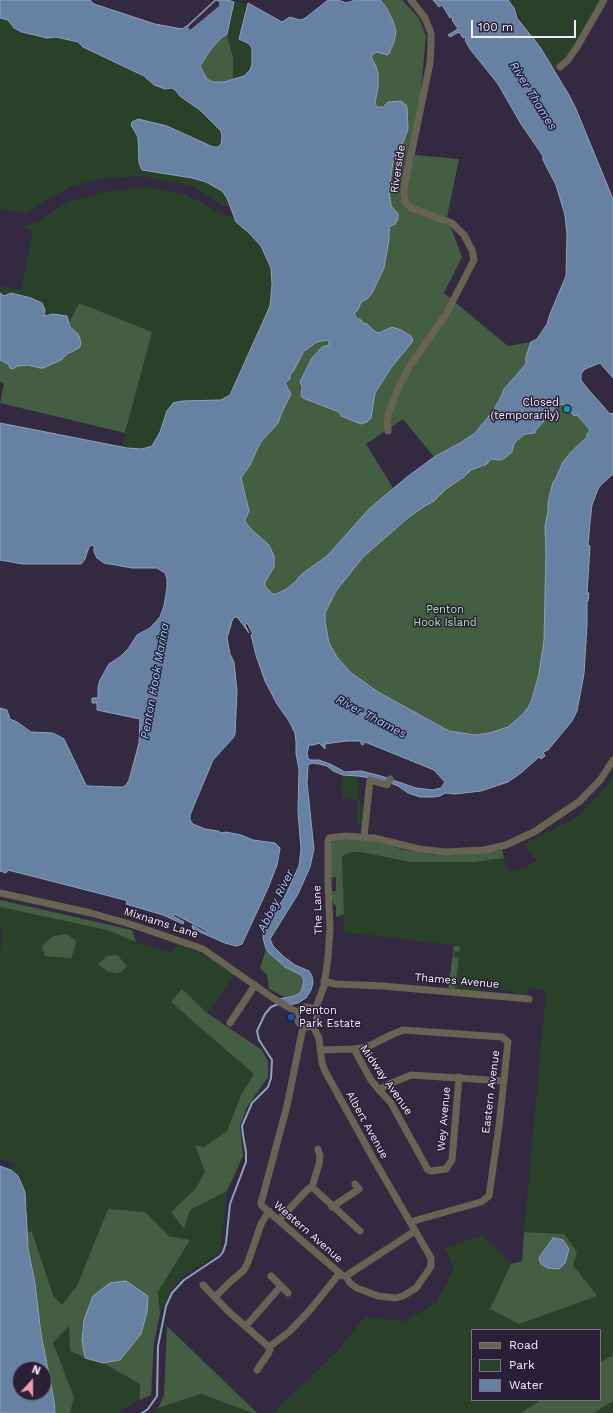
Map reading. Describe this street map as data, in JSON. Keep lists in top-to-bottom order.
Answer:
{
  "streets": {
    "street": [
      "Riverside",
      "The Lane",
      "Mixnams Lane",
      "Thames Avenue",
      "Midway Avenue",
      "Eastern Avenue",
      "Wey Avenue",
      "Albert Avenue",
      "Western Avenue"
    ]
  },
  "crossings": [
    ["The Lane", "Mixnams Lane"],
    ["The Lane", "Thames Avenue"],
    ["The Lane", "Albert Avenue"],
    ["The Lane", "Western Avenue"],
    ["Mixnams Lane", "Albert Avenue"],
    ["Mixnams Lane", "Western Avenue"],
    ["Midway Avenue", "Eastern Avenue"],
    ["Midway Avenue", "Wey Avenue"],
    ["Midway Avenue", "Albert Avenue"],
    ["Eastern Avenue", "Albert Avenue"],
    ["Albert Avenue", "Western Avenue"]
  ],
  "water": ["River Thames", "Penton Hook Marina", "Abbey River"],
  "parks": ["Penton Hook Island"],
  "places": ["Closed (temporarily)", "Penton Park Estate"],
  "legend": ["Road", "Park", "Water"],
  "scale_bar": "100 m",
  "north": "top"
}
